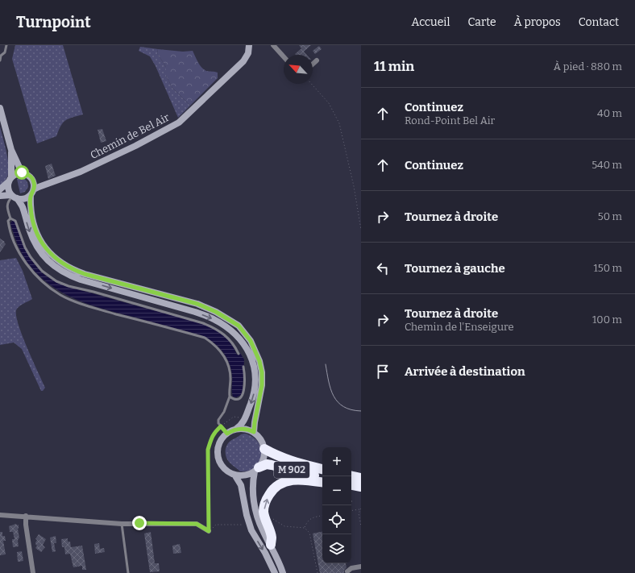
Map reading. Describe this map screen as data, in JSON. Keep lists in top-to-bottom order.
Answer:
{
  "streets": {
    "highway": ["M 902"],
    "main road": ["Chemin de Bel Air"]
  },
  "north": "top left",
  "page": {
    "header": "Turnpoint",
    "nav": [
      "Accueil",
      "Carte",
      "À propos",
      "Contact"
    ],
    "heading": ["11 min", "À pied · 880 m"],
    "list": [
      ["Continuez", "Rond-Point Bel Air", "40 m"],
      ["Continuez", "540 m"],
      ["Tournez à droite", "50 m"],
      ["Tournez à gauche", "150 m"],
      ["Tournez à droite", "Chemin de l'Enseigure", "100 m"],
      "Arrivée à destination"
    ],
    "map_buttons": ["+", "−"]
  }
}
